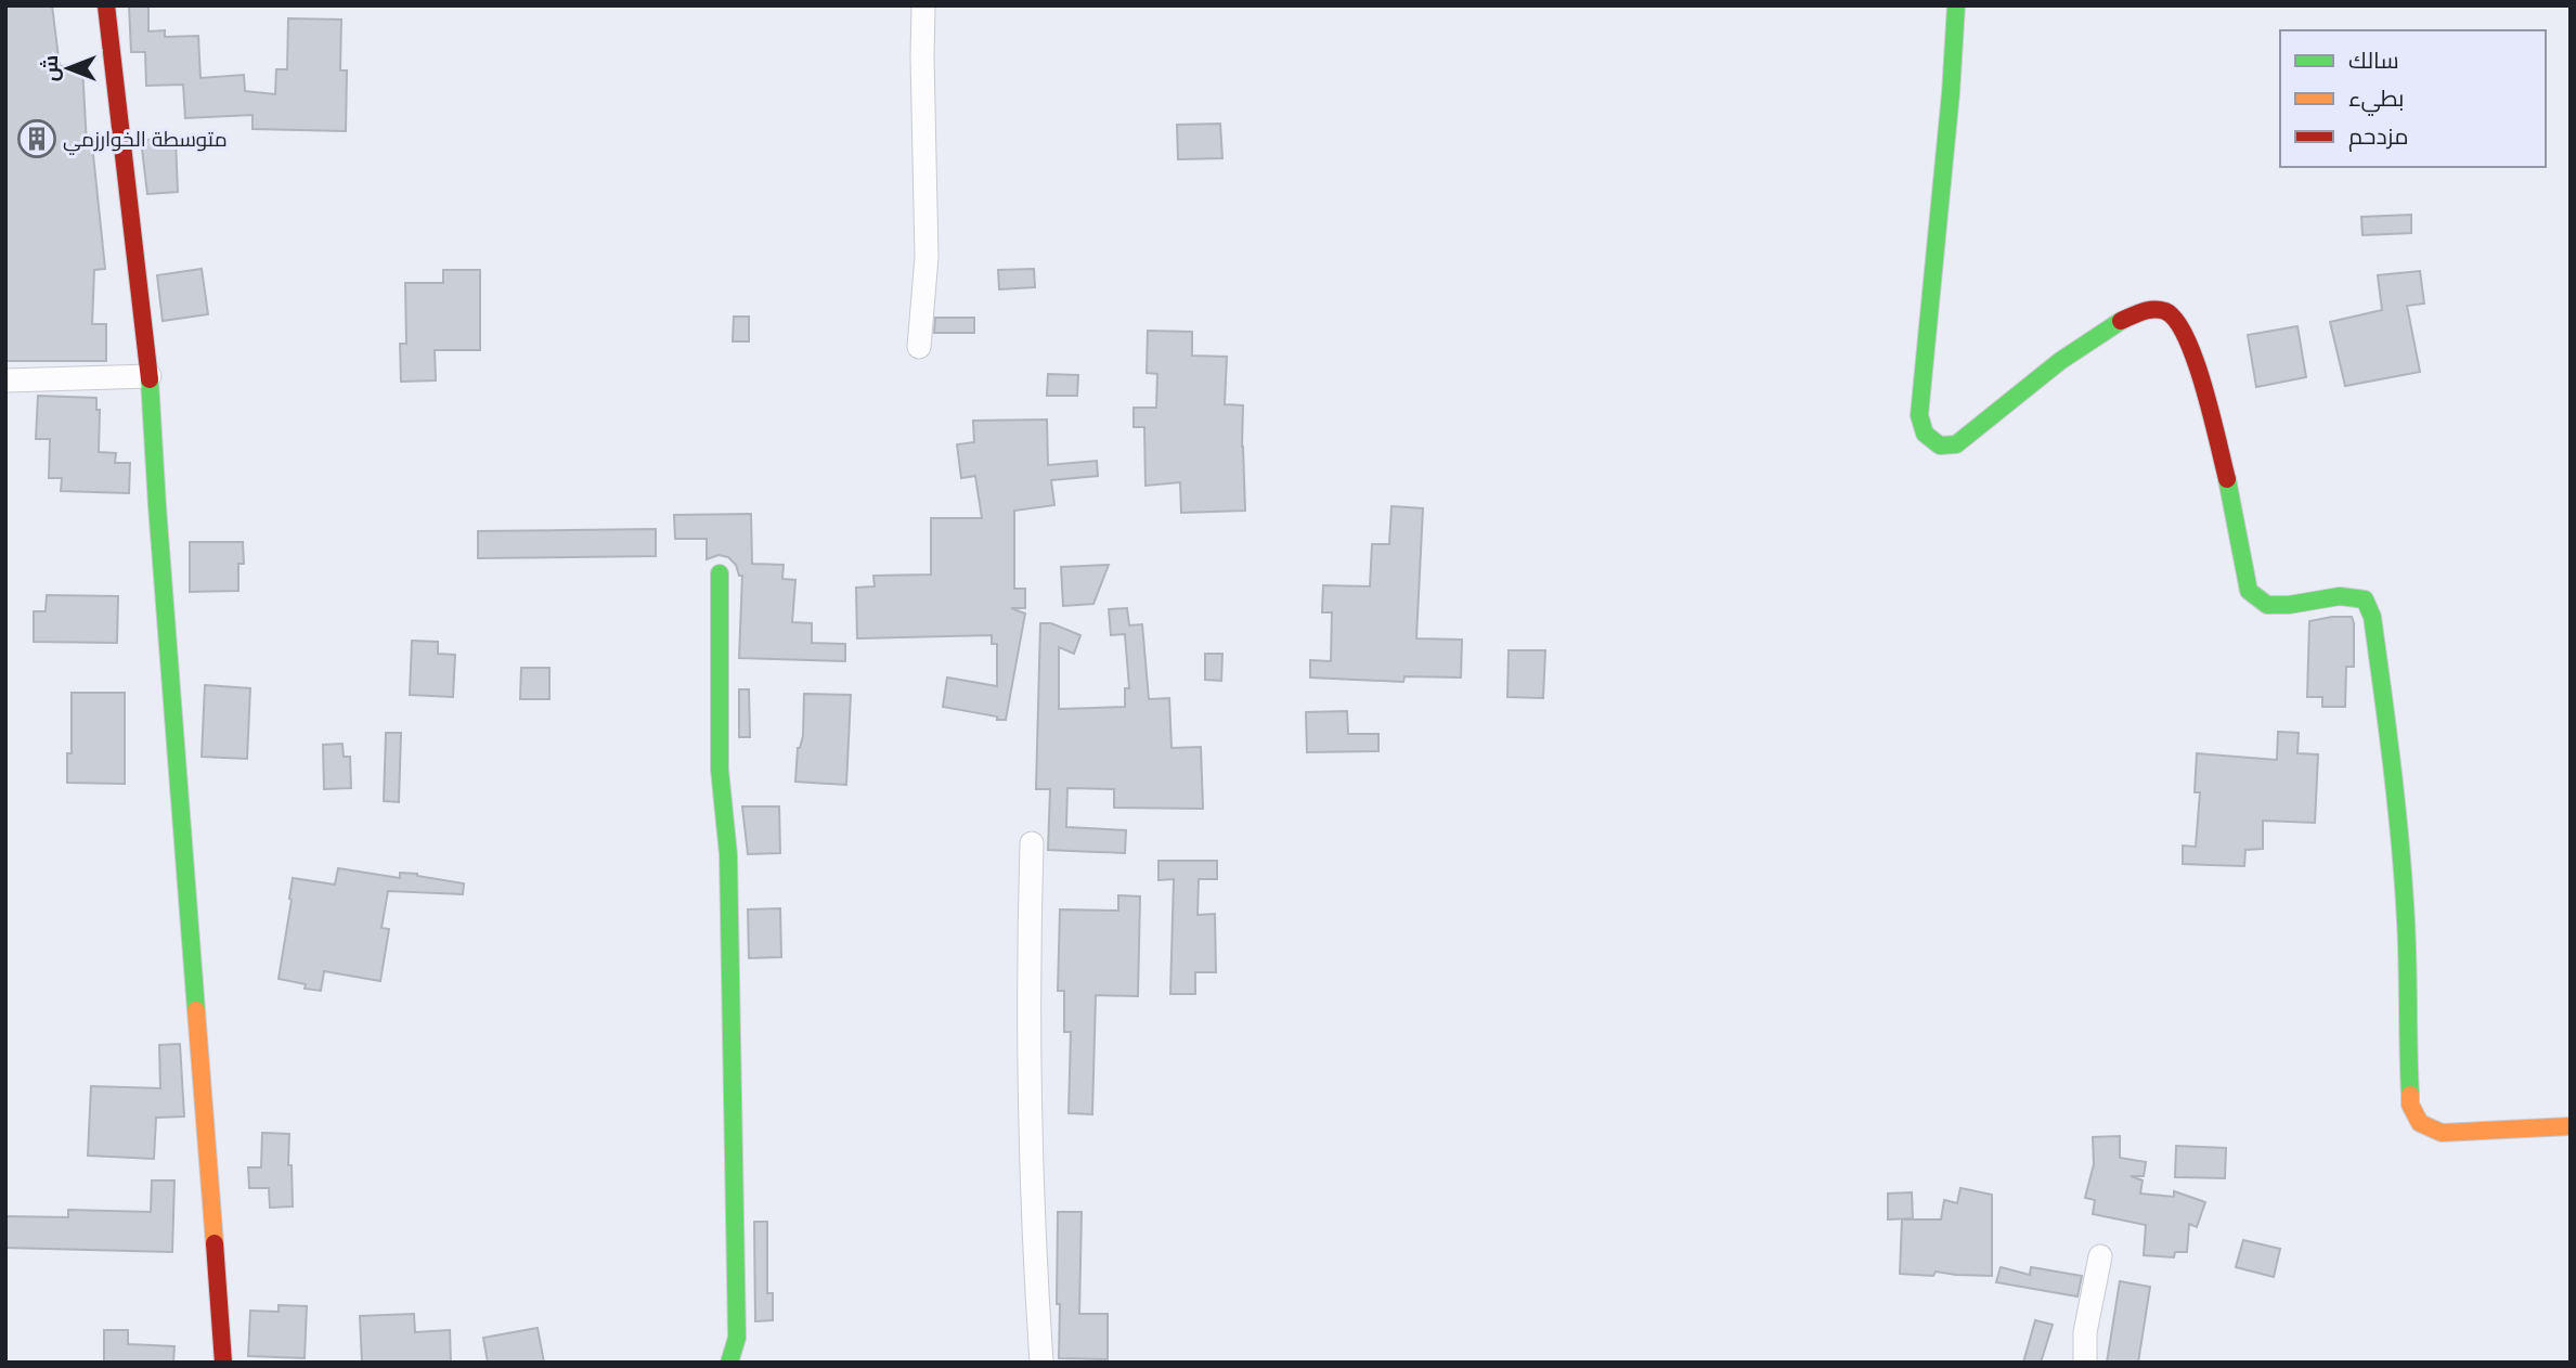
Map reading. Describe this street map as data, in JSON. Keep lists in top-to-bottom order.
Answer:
{
  "places": {
    "building": ["متوسطة الخوارزمي"]
  },
  "legend": ["سالك", "بطيء", "مزدحم"],
  "north": "left"
}
